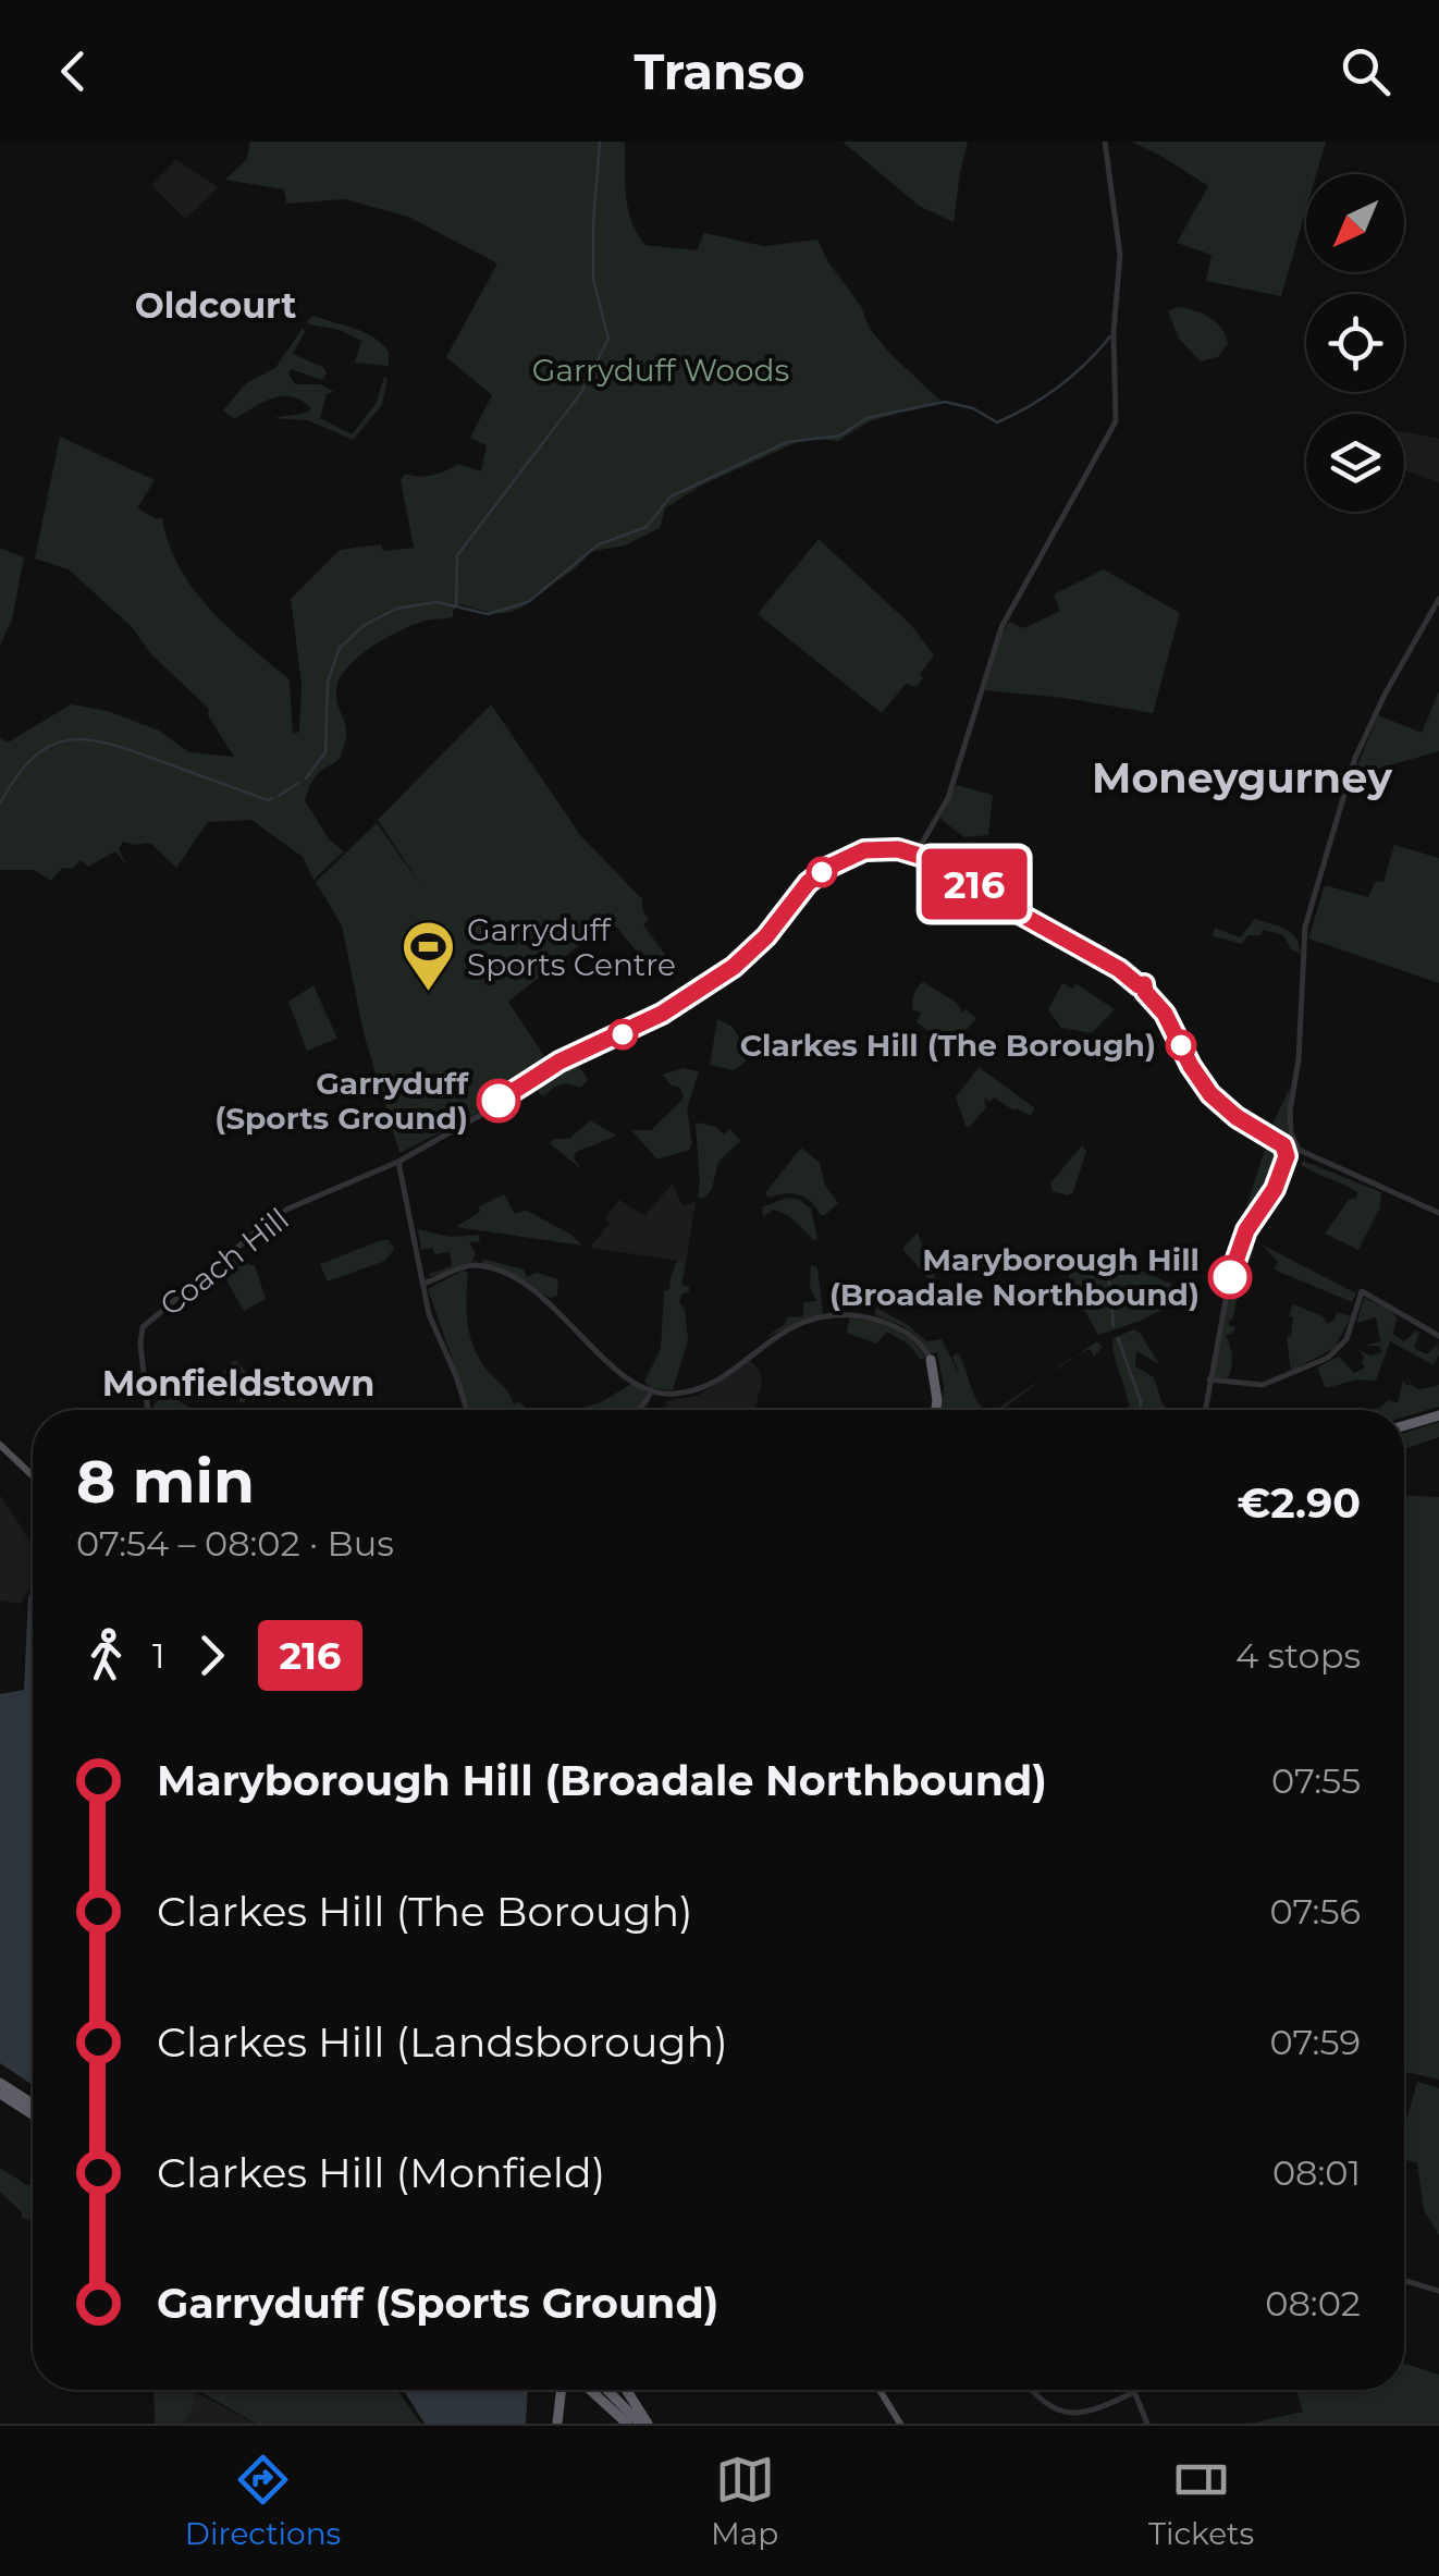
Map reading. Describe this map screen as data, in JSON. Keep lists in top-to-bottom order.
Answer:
{
  "streets": {
    "street": ["Coach Hill"]
  },
  "districts": ["Oldcourt", "Moneygurney", "Monfieldstown"],
  "parks": ["Garryduff Woods"],
  "places": {
    "sports": ["Garryduff Sports Centre"],
    "other": ["Clarkes Hill (The Borough)", "Garryduff (Sports Ground)", "Maryborough Hill (Broadale Northbound)"]
  },
  "lines": ["bus line 216"],
  "north": "bottom left",
  "page": {
    "header": "Transo",
    "on_map": "216",
    "heading": ["8 min", "07:54 – 08:02 · Bus", "€2.90"],
    "legs": ["1", "216", "4 stops"],
    "list": [
      {
        "name": "Maryborough Hill (Broadale Northbound)",
        "value": "07:55"
      },
      {
        "name": "Clarkes Hill (The Borough)",
        "value": "07:56"
      },
      {
        "name": "Clarkes Hill (Landsborough)",
        "value": "07:59"
      },
      {
        "name": "Clarkes Hill (Monfield)",
        "value": "08:01"
      },
      {
        "name": "Garryduff (Sports Ground)",
        "value": "08:02"
      }
    ],
    "tabs": ["Directions", "Map", "Tickets"]
  }
}
